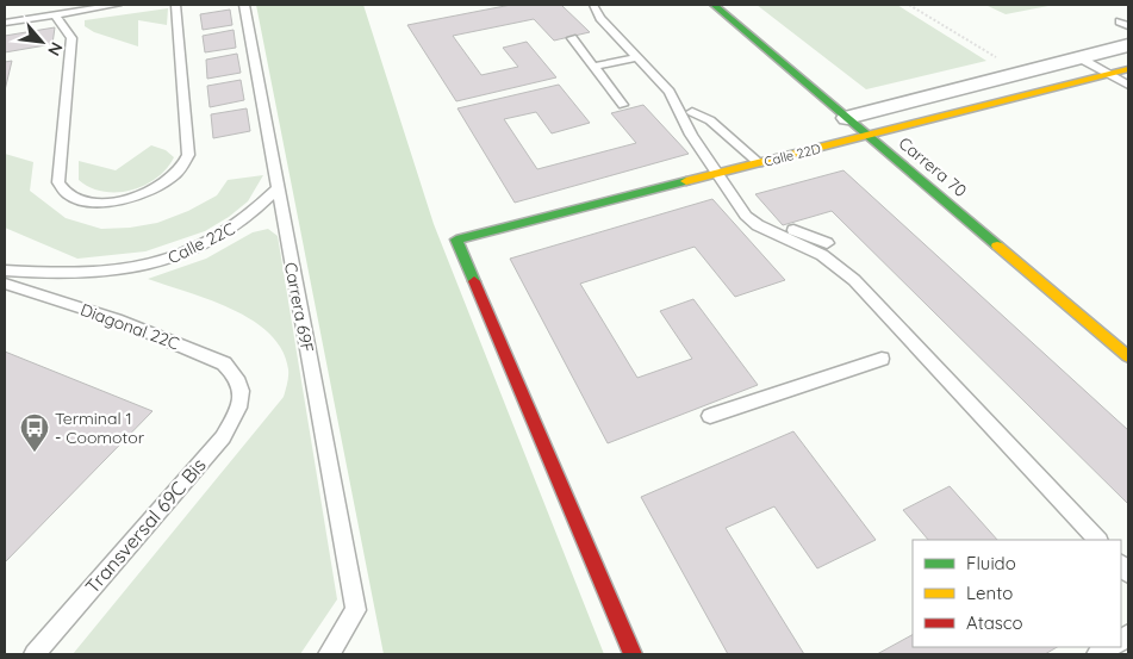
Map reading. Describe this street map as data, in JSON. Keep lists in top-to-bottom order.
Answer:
{
  "streets": {
    "street": ["Calle 22D", "Carrera 70"],
    "lane": [
      "Calle 22C",
      "Carrera 69F",
      "Diagonal 22C",
      "Transversal 69C Bis"
    ]
  },
  "crossings": [
    ["Calle 22D", "Carrera 70"],
    ["Calle 22C", "Carrera 69F"],
    ["Diagonal 22C", "Transversal 69C Bis"]
  ],
  "places": {
    "bus stop": ["Terminal 1 - Coomotor"]
  },
  "legend": ["Fluido", "Lento", "Atasco"],
  "north": "bottom right"
}
